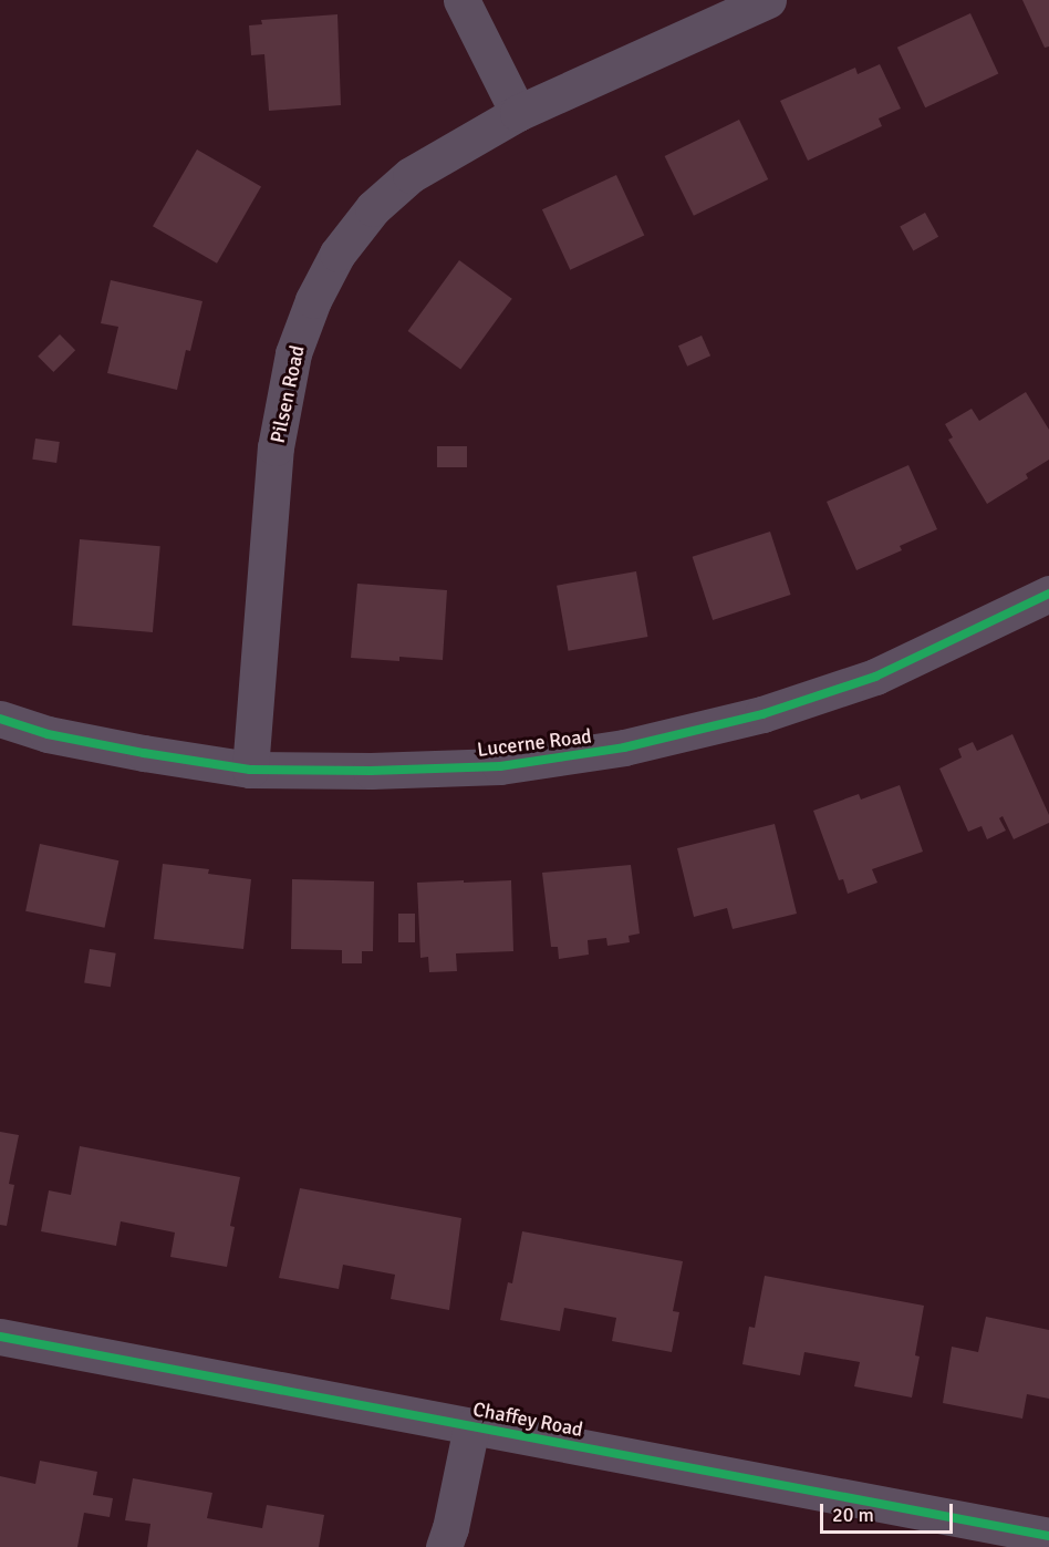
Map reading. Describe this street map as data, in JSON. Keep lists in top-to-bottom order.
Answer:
{
  "streets": {
    "street": ["Pilsen Road", "Lucerne Road", "Chaffey Road"]
  },
  "crossings": [
    ["Pilsen Road", "Lucerne Road"]
  ],
  "scale_bar": "20 m"
}
